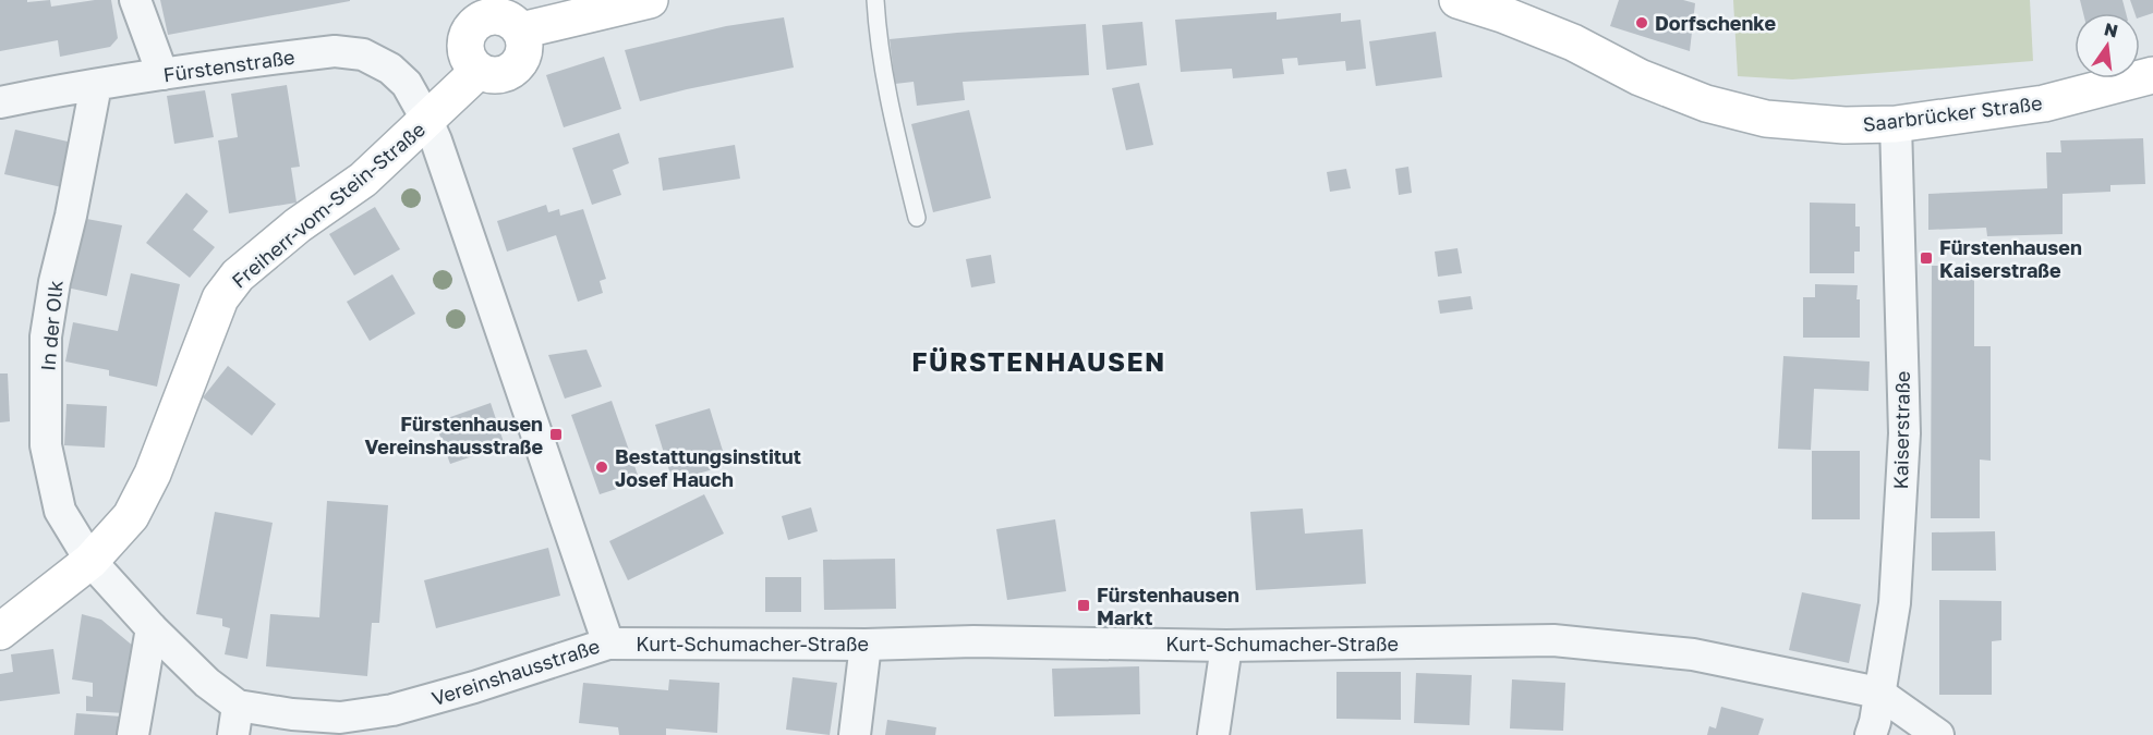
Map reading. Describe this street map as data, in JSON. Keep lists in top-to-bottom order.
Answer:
{
  "streets": {
    "street": [
      "Fürstenstraße",
      "Saarbrücker Straße",
      "Freiherr-vom-Stein-Straße",
      "In der Olk",
      "Kaiserstraße",
      "Kurt-Schumacher-Straße",
      "Vereinshausstraße"
    ]
  },
  "crossings": [
    ["Fürstenstraße", "Freiherr-vom-Stein-Straße"],
    ["Fürstenstraße", "In der Olk"],
    ["Fürstenstraße", "Vereinshausstraße"],
    ["Saarbrücker Straße", "Kaiserstraße"],
    ["Freiherr-vom-Stein-Straße", "In der Olk"],
    ["Freiherr-vom-Stein-Straße", "Vereinshausstraße"],
    ["In der Olk", "Vereinshausstraße"],
    ["Kaiserstraße", "Kurt-Schumacher-Straße"],
    ["Kurt-Schumacher-Straße", "Vereinshausstraße"]
  ],
  "districts": ["FÜRSTENHAUSEN"],
  "places": {
    "other": ["Dorfschenke", "Bestattungsinstitut Josef Hauch"],
    "transit": ["Fürstenhausen Kaiserstraße", "Fürstenhausen Vereinshausstraße", "Fürstenhausen Markt"]
  },
  "north": "top"
}
